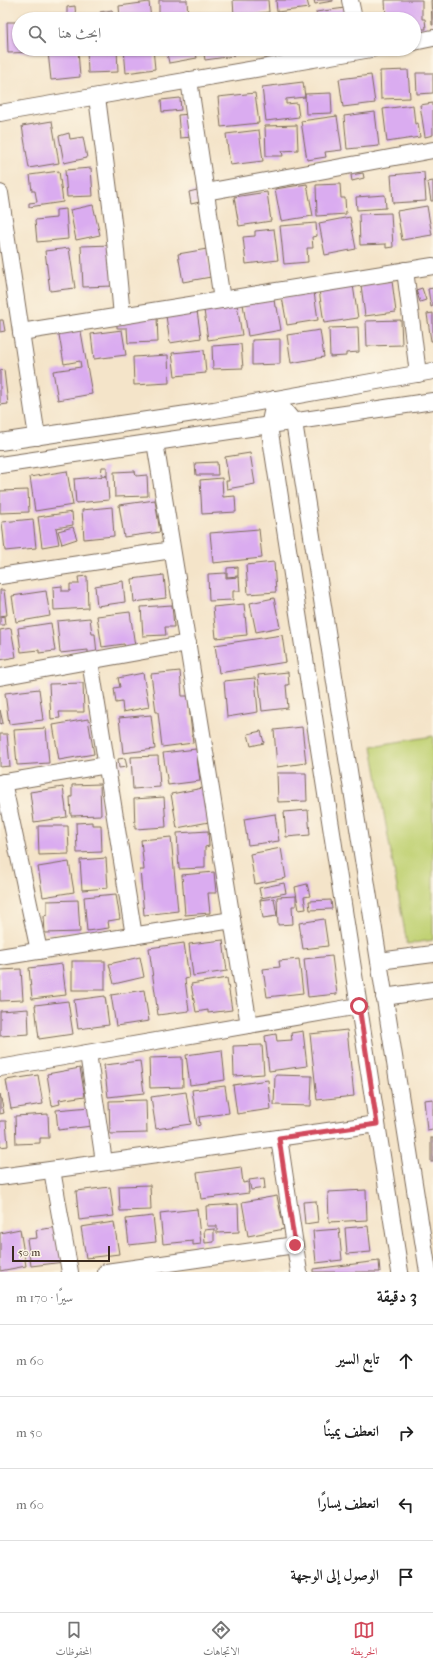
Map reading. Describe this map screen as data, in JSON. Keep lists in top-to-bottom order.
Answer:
{
  "scale_bar": "50 m",
  "page": {
    "search": "ابحث هنا",
    "scale": "50 m",
    "heading": ["3 دقيقة", "سيرًا · 170 m"],
    "list": [
      ["تابع السير", "60 m"],
      ["انعطف يمينًا", "50 m"],
      ["انعطف يسارًا", "60 m"],
      "الوصول إلى الوجهة"
    ],
    "nav": ["الخريطة", "الاتجاهات", "المحفوظات"]
  }
}
